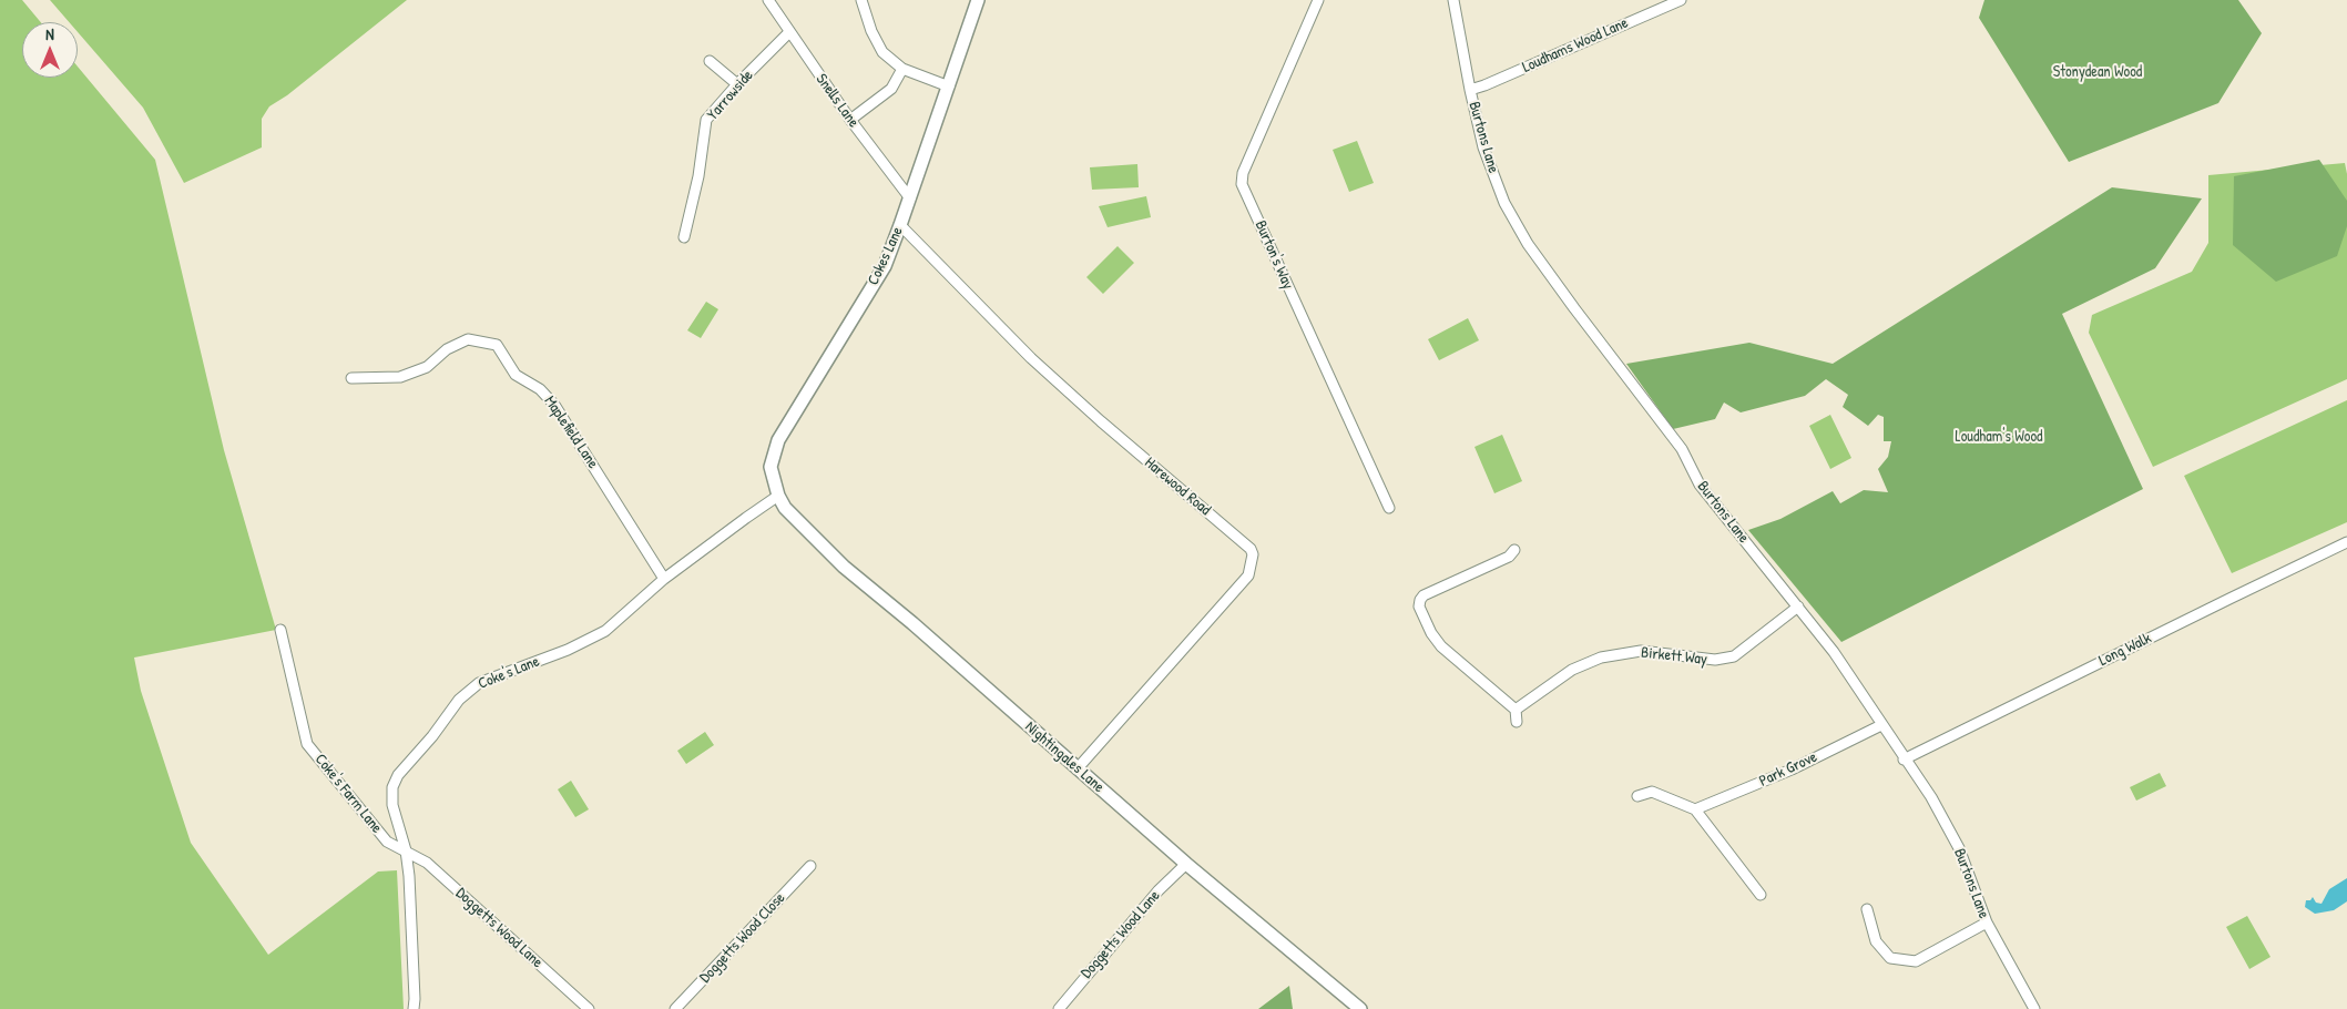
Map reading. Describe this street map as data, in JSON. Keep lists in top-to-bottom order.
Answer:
{
  "streets": {
    "main road": ["Cokes Lane", "Nightingales Lane"],
    "street": [
      "Loudhams Wood Lane",
      "Yarrowside",
      "Snells Lane",
      "Burtons Lane",
      "Burton's Way",
      "Maplefield Lane",
      "Harewood Road",
      "Long Walk",
      "Birkett Way",
      "Coke's Lane",
      "Park Grove",
      "Coke's Farm Lane",
      "Doggetts Wood Lane",
      "Doggetts Wood Close"
    ]
  },
  "crossings": [
    ["Loudhams Wood Lane", "Burtons Lane"],
    ["Yarrowside", "Snells Lane"],
    ["Snells Lane", "Cokes Lane"],
    ["Burtons Lane", "Long Walk"],
    ["Burtons Lane", "Birkett Way"],
    ["Burtons Lane", "Park Grove"],
    ["Cokes Lane", "Harewood Road"],
    ["Cokes Lane", "Coke's Lane"],
    ["Cokes Lane", "Nightingales Lane"],
    ["Maplefield Lane", "Coke's Lane"],
    ["Harewood Road", "Nightingales Lane"],
    ["Coke's Lane", "Nightingales Lane"],
    ["Coke's Lane", "Coke's Farm Lane"],
    ["Coke's Lane", "Doggetts Wood Lane"],
    ["Nightingales Lane", "Doggetts Wood Lane"],
    ["Coke's Farm Lane", "Doggetts Wood Lane"]
  ],
  "parks": ["Stonydean Wood", "Loudham's Wood"],
  "north": "top"
}
